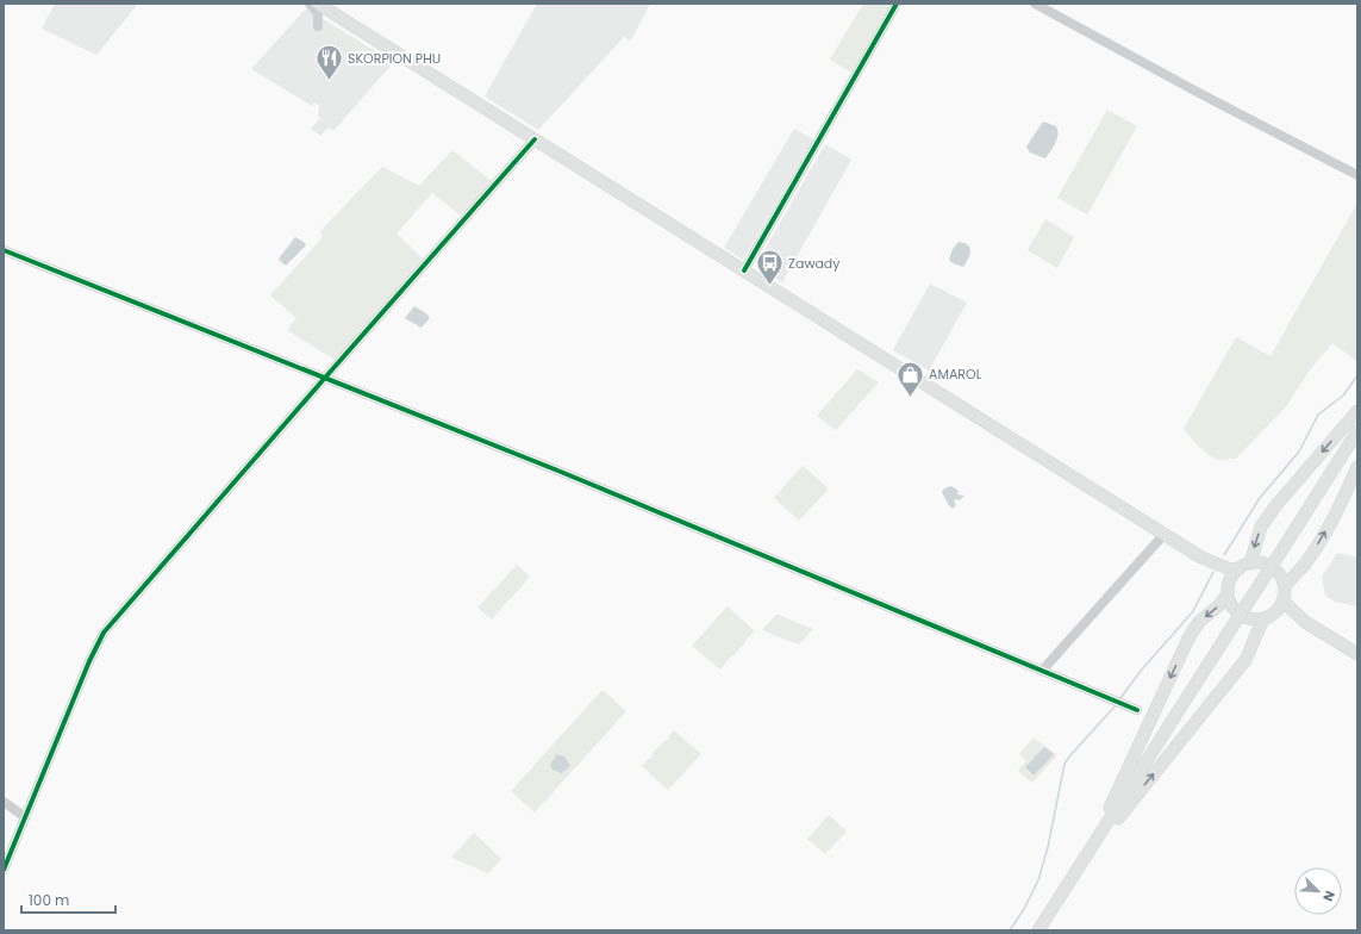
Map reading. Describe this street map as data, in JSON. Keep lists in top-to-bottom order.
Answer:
{
  "places": {
    "restaurant": ["SKORPION PHU"],
    "bus stop": ["Zawady"],
    "shop": ["AMAROL"]
  },
  "scale_bar": "100 m",
  "north": "bottom right"
}
